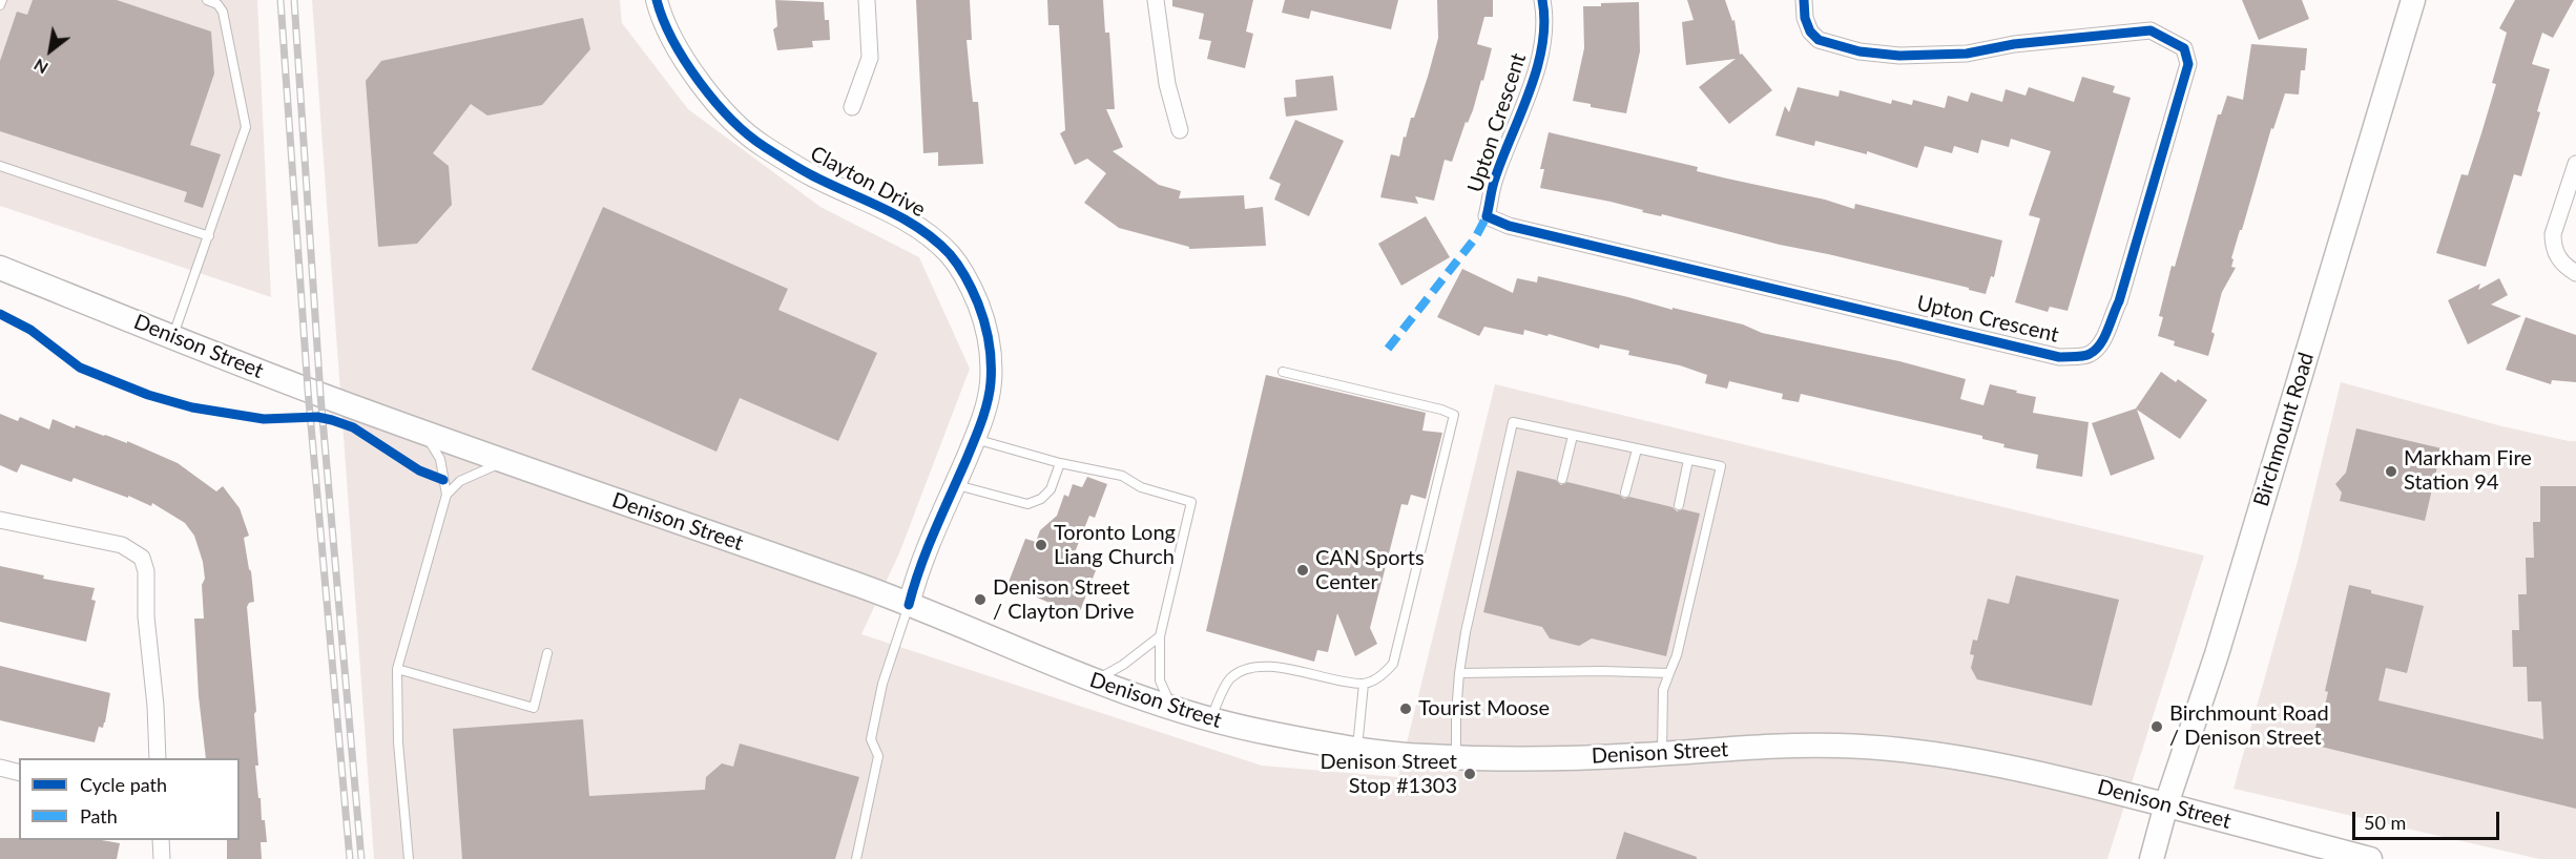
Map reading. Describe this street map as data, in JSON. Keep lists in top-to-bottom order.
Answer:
{
  "streets": {
    "main road": ["Denison Street", "Birchmount Road"],
    "street": ["Upton Crescent", "Clayton Drive"]
  },
  "crossings": [
    ["Clayton Drive", "Denison Street"],
    ["Denison Street", "Birchmount Road"]
  ],
  "places": [
    "Markham Fire Station 94",
    "Toronto Long Liang Church",
    "CAN Sports Center",
    "Denison Street / Clayton Drive",
    "Tourist Moose",
    "Birchmount Road / Denison Street",
    "Denison Street Stop #1303"
  ],
  "legend": ["Cycle path", "Path"],
  "scale_bar": "50 m",
  "north": "bottom left"
}
